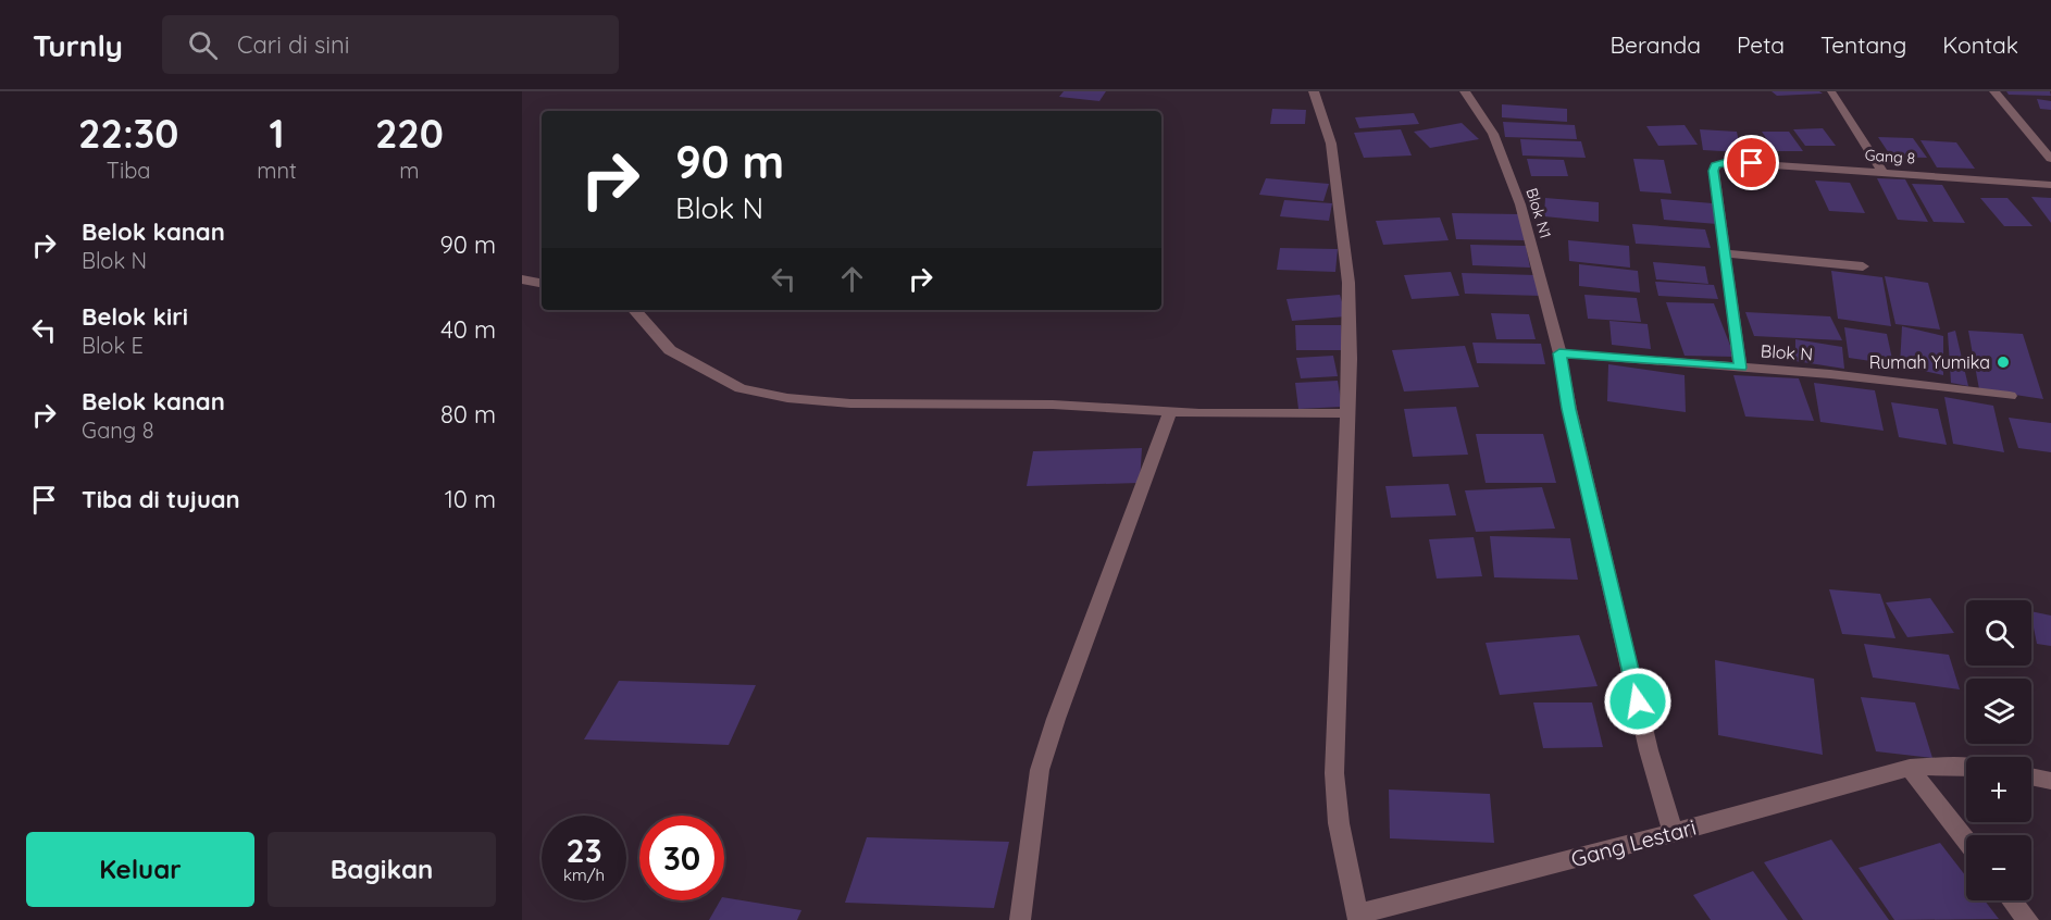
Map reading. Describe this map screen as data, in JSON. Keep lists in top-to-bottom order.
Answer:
{
  "streets": {
    "street": [
      "Gang 8",
      "Blok N1",
      "Blok N",
      "Gang Lestari"
    ]
  },
  "crossings": [
    ["Blok N1", "Blok N"],
    ["Blok N1", "Gang Lestari"]
  ],
  "places": ["Rumah Yumika"],
  "page": {
    "header": "Turnly",
    "search": "Cari di sini",
    "nav": [
      "Beranda",
      "Peta",
      "Tentang",
      "Kontak"
    ],
    "eta": [
      "22:30",
      "Tiba",
      "1",
      "mnt",
      "220",
      "m"
    ],
    "turn": ["90 m", "Blok N"],
    "list": [
      {
        "name": "Belok kanan",
        "note": "Blok N",
        "value": "90 m"
      },
      {
        "name": "Belok kiri",
        "note": "Blok E",
        "value": "40 m"
      },
      {
        "name": "Belok kanan",
        "note": "Gang 8",
        "value": "80 m"
      },
      {
        "name": "Tiba di tujuan",
        "value": "10 m"
      }
    ],
    "map_buttons": ["+", "−"],
    "speed": "23 km/h",
    "limit": "30",
    "buttons": ["Keluar", "Bagikan"]
  }
}
